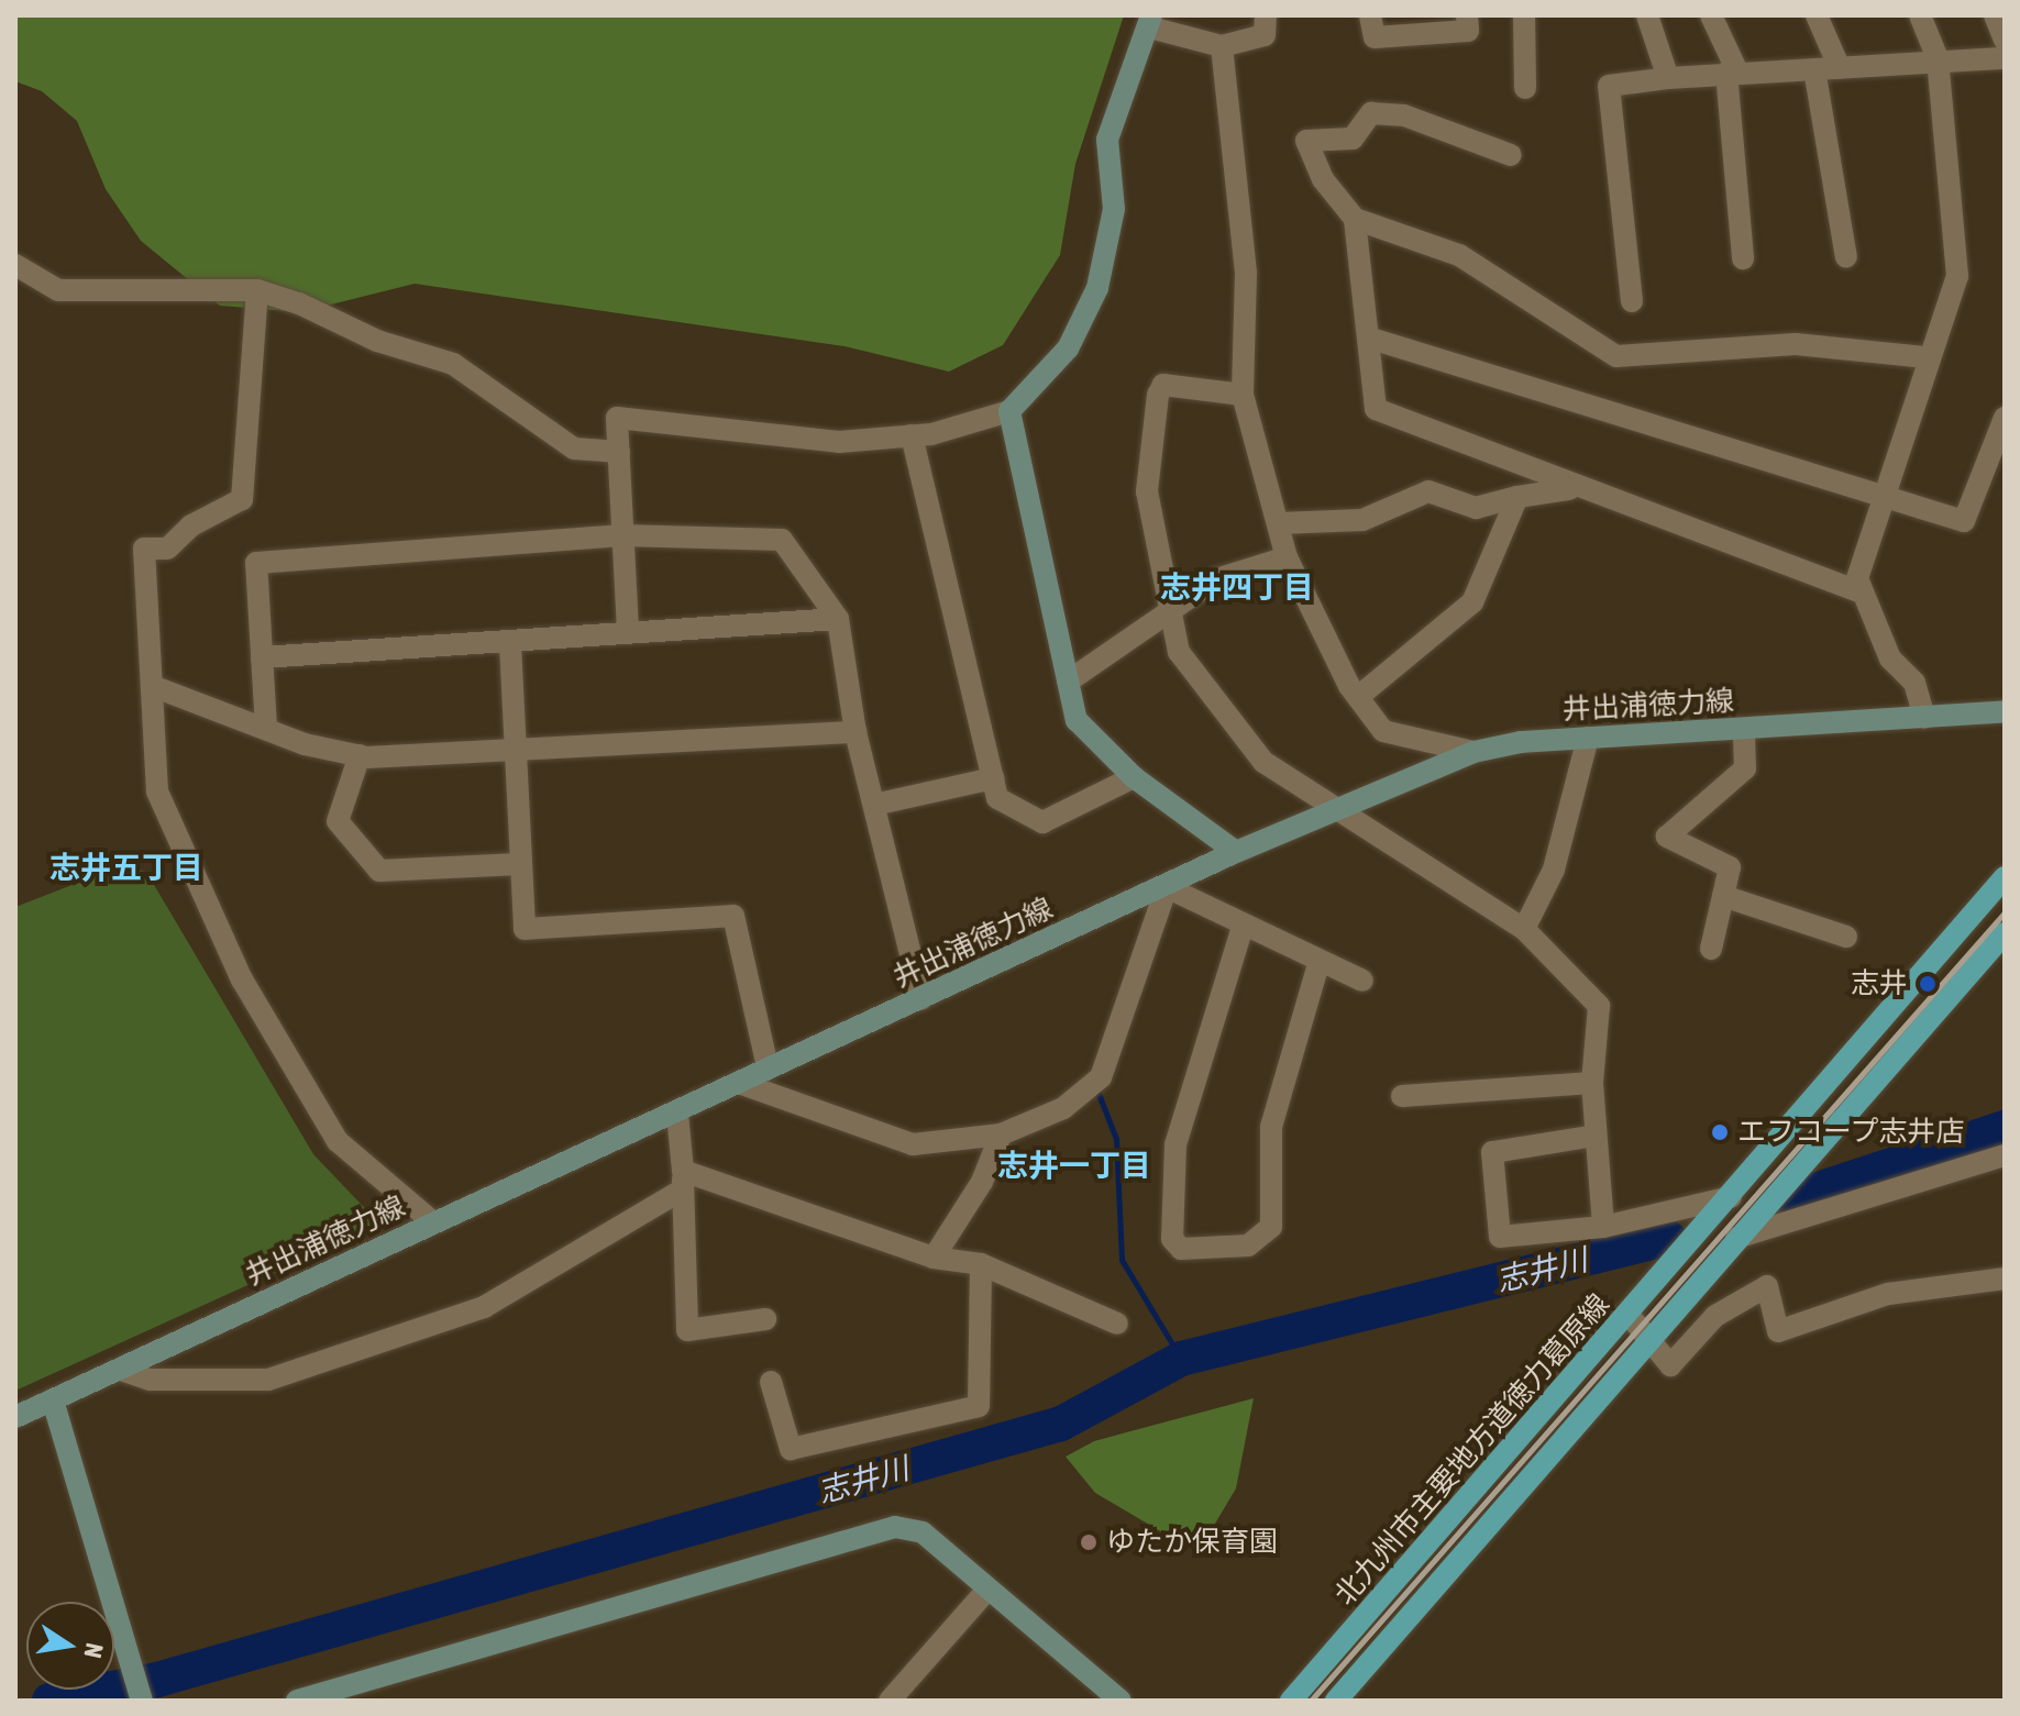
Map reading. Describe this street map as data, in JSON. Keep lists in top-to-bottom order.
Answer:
{
  "streets": {
    "main road": ["北九州市主要地方道徳力葛原線"],
    "street": ["井出浦徳力線"]
  },
  "districts": ["志井四丁目", "志井五丁目", "志井一丁目"],
  "water": ["志井川"],
  "places": ["志井", "エフコープ志井店", "ゆたか保育園"],
  "north": "right"
}
